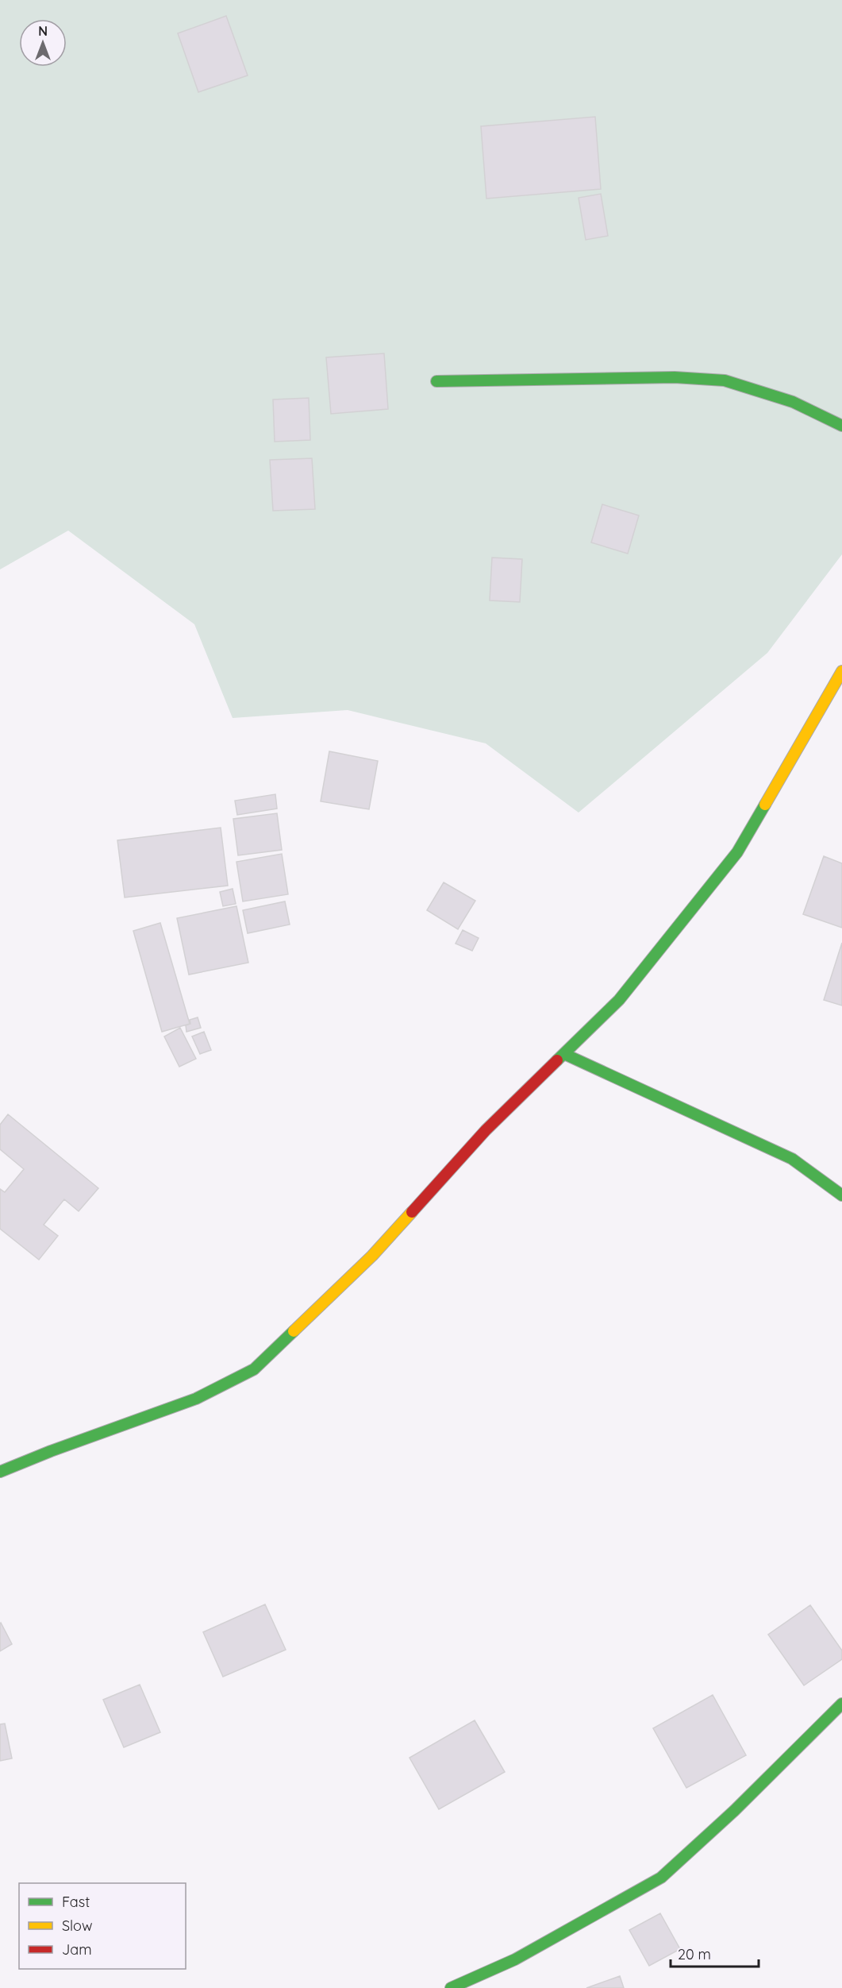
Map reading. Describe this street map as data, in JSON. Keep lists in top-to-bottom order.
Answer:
{
  "legend": ["Fast", "Slow", "Jam"],
  "scale_bar": "20 m",
  "north": "top"
}
